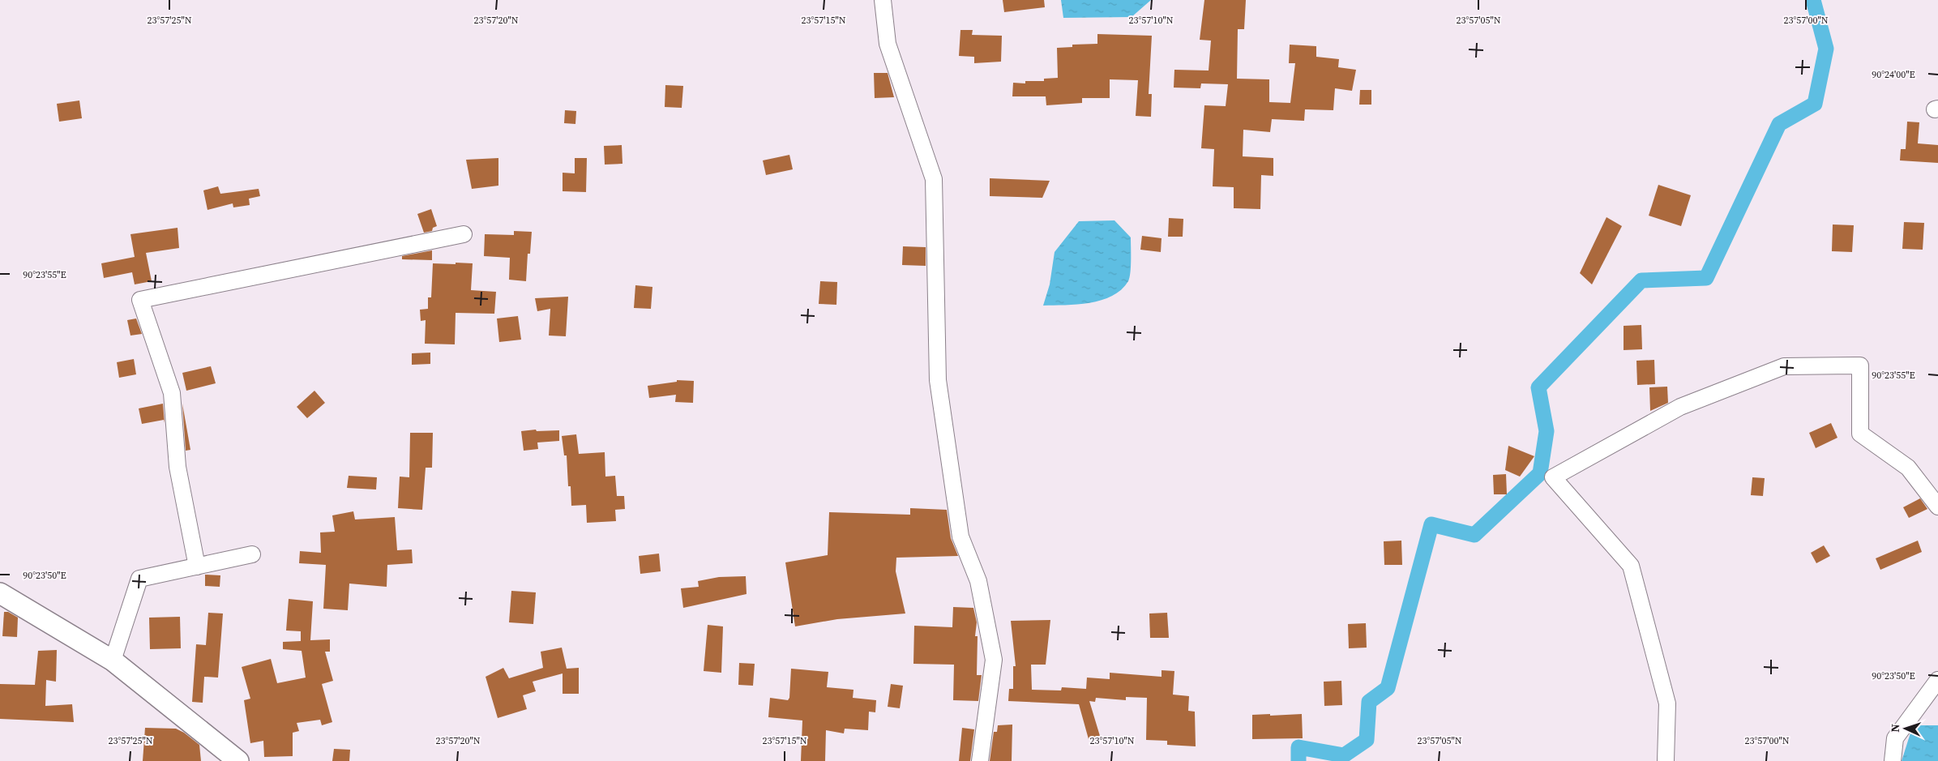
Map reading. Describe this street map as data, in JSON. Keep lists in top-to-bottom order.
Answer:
{
  "north": "left",
  "coordinates": [
    "23°57'25\"N",
    "23°57'20\"N",
    "23°57'15\"N",
    "23°57'10\"N",
    "23°57'05\"N",
    "23°57'00\"N",
    "90°24'00\"E",
    "90°23'55\"E",
    "90°23'50\"E"
  ]
}
